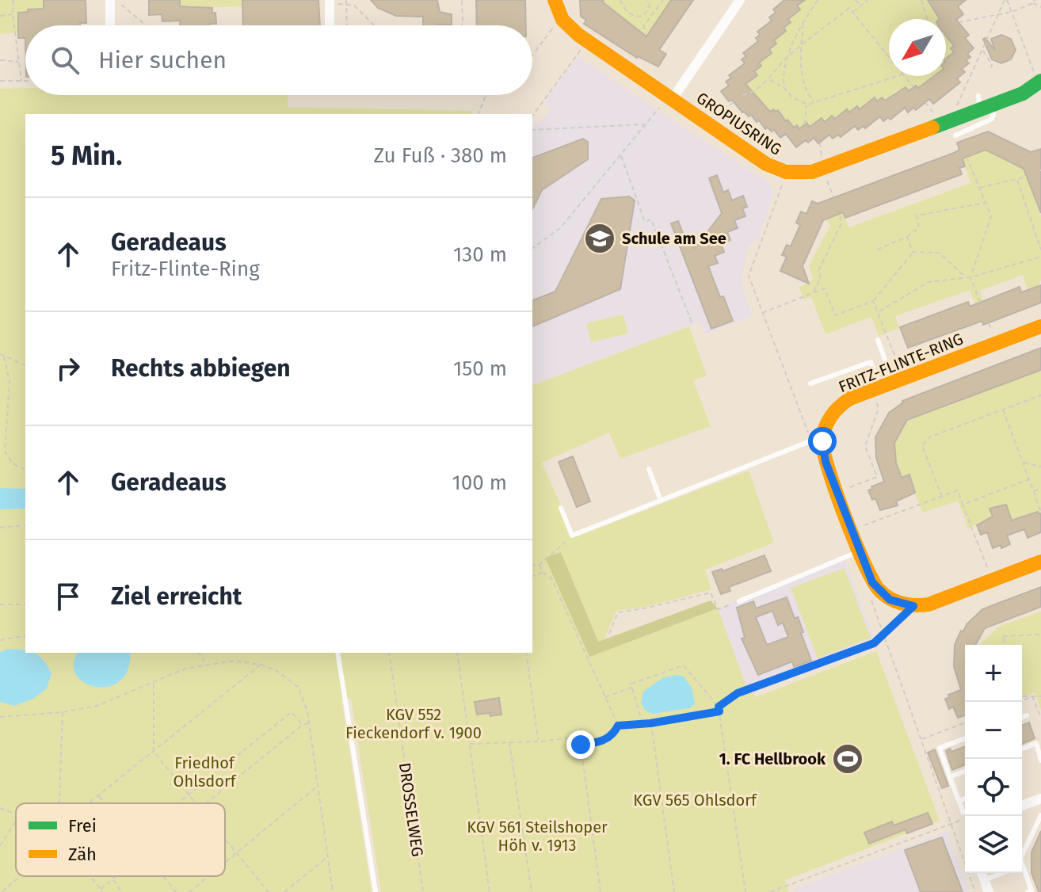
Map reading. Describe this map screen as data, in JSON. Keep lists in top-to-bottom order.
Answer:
{
  "streets": {
    "street": ["GROPIUSRING", "FRITZ-FLINTE-RING"],
    "path": ["DROSSELWEG"]
  },
  "parks": [
    "KGV 552 Fieckendorf v. 1900",
    "Friedhof Ohlsdorf",
    "KGV 565 Ohlsdorf",
    "KGV 561 Steilshoper Höh v. 1913"
  ],
  "places": {
    "school or university": ["Schule am See"],
    "sports": ["1. FC Hellbrook"]
  },
  "legend": ["Frei", "Zäh"],
  "north": "bottom left",
  "page": {
    "search": "Hier suchen",
    "heading": ["5 Min.", "Zu Fuß · 380 m"],
    "list": [
      ["Geradeaus", "Fritz-Flinte-Ring", "130 m"],
      ["Rechts abbiegen", "150 m"],
      ["Geradeaus", "100 m"],
      "Ziel erreicht"
    ],
    "map_buttons": ["+", "−"]
  }
}
